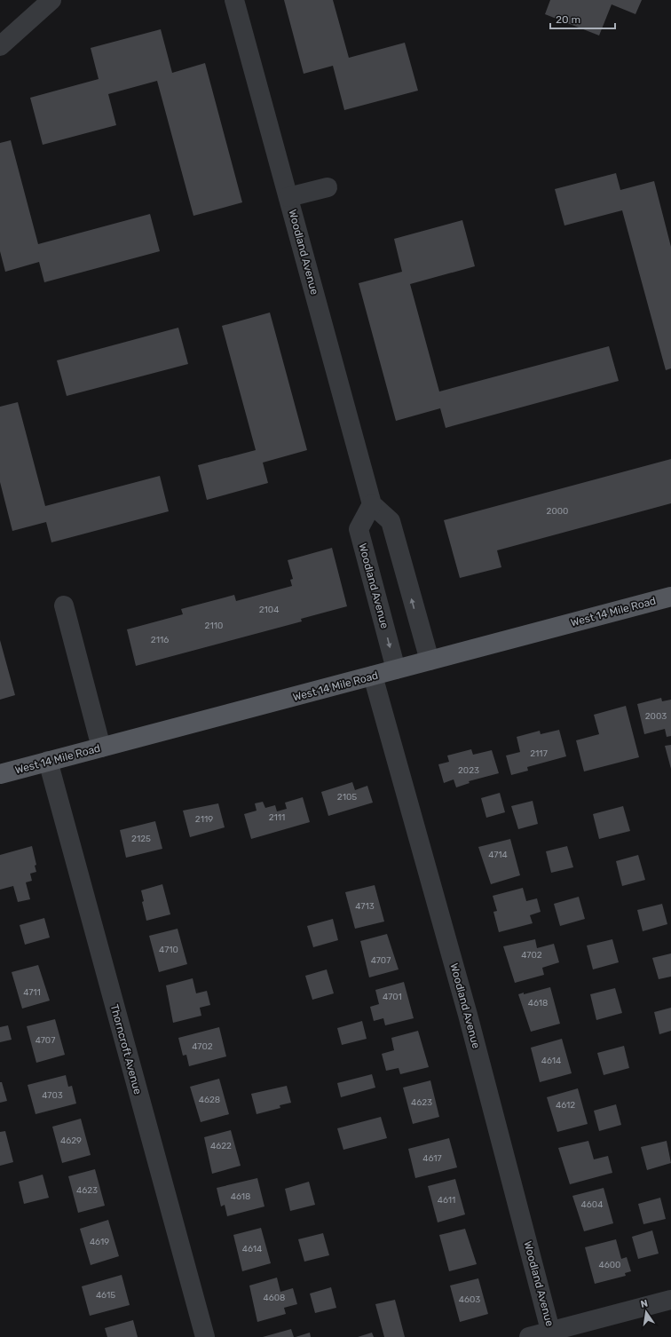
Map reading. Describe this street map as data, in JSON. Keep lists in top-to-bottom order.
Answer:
{
  "streets": {
    "main road": ["West 14 Mile Road"],
    "street": ["Woodland Avenue", "Thorncroft Avenue"]
  },
  "crossings": [
    ["Woodland Avenue", "West 14 Mile Road"],
    ["West 14 Mile Road", "Thorncroft Avenue"]
  ],
  "house_numbers": [
    "2000",
    "2104",
    "2110",
    "2116",
    "2003",
    "2117",
    "2023",
    "2105",
    "2111",
    "2119",
    "2125",
    "4714",
    "4713",
    "4710",
    "4702",
    "4707",
    "4711",
    "4701",
    "4618",
    "4707",
    "4702",
    "4614",
    "4703",
    "4628",
    "4623",
    "4612",
    "4629",
    "4622",
    "4617",
    "4623",
    "4618",
    "4611",
    "4604",
    "4619",
    "4614",
    "4600",
    "4615",
    "4608",
    "4603"
  ],
  "scale_bar": "20 m",
  "north": "top"
}
